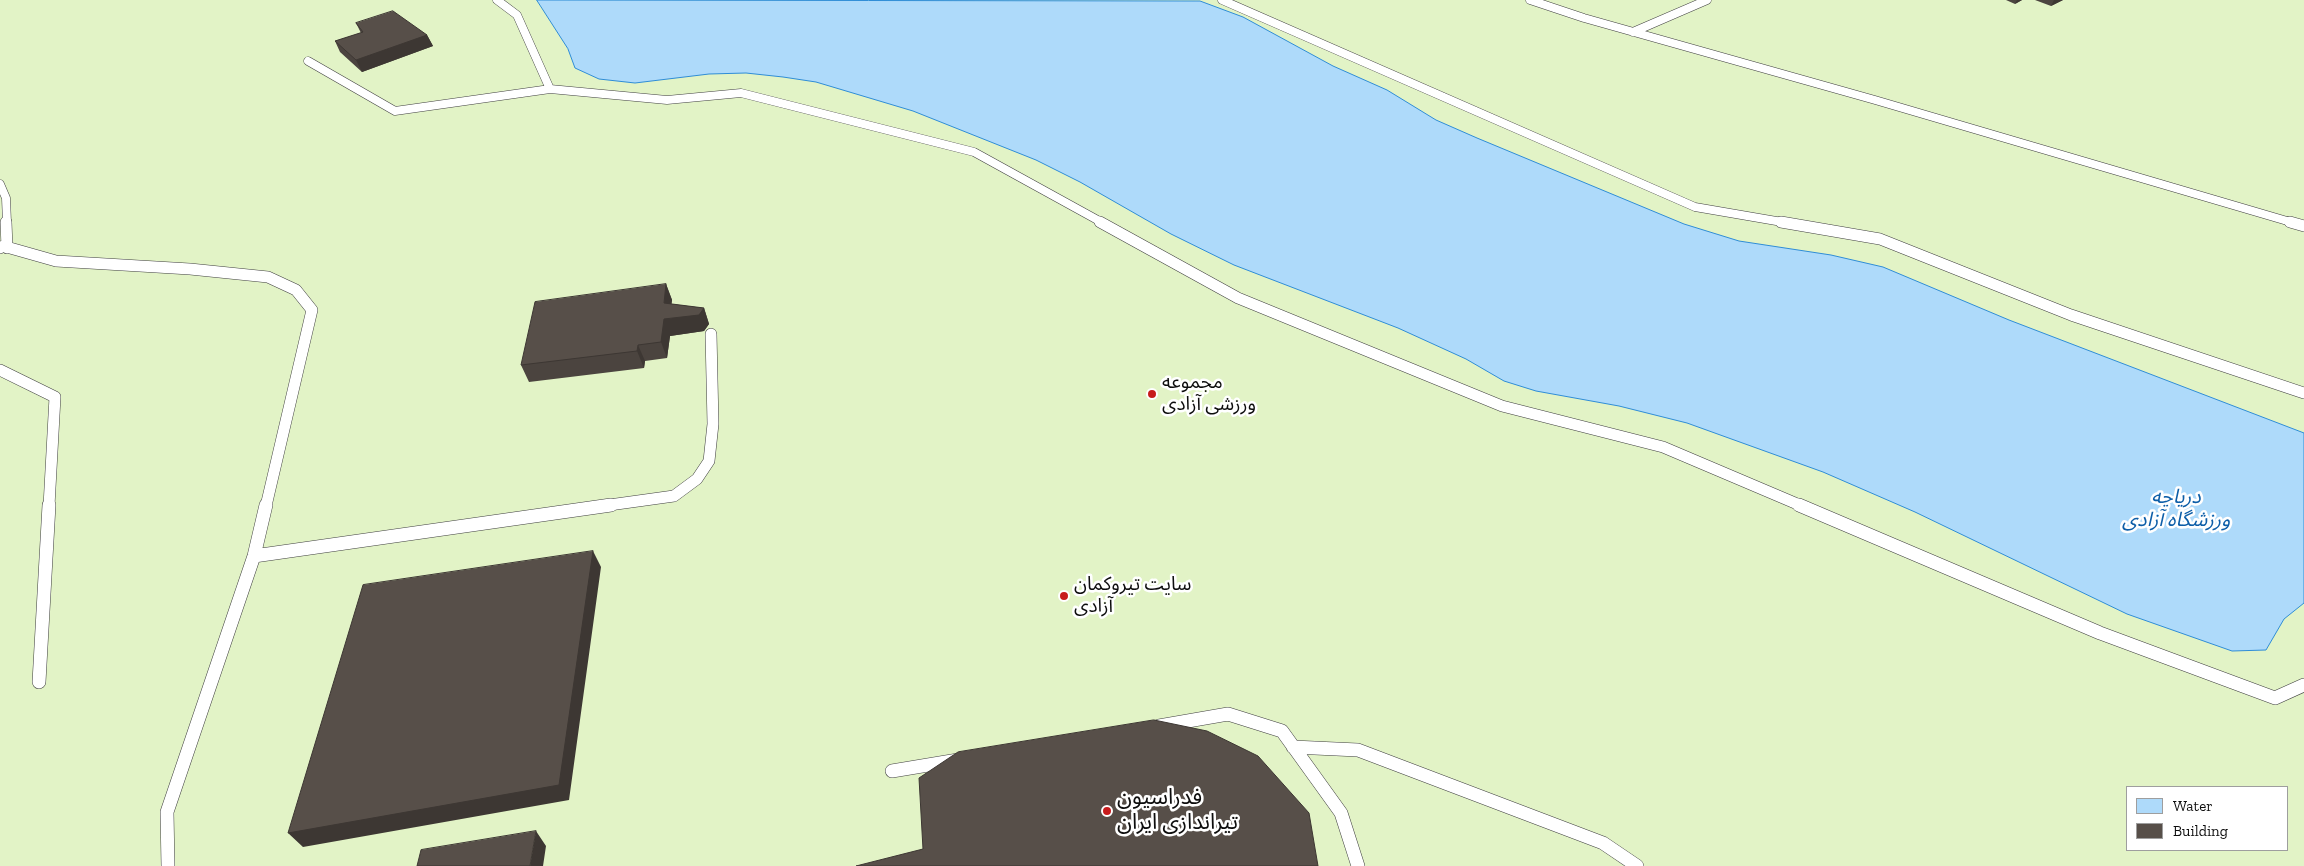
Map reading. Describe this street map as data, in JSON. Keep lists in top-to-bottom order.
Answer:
{
  "water": ["دریاچه ورزشگاه آزادی"],
  "places": ["مجموعه ورزشی آزادی", "سایت تیروکمان آزادی", "فدراسیون تیراندازی ایران"],
  "legend": ["Water", "Building"]
}
